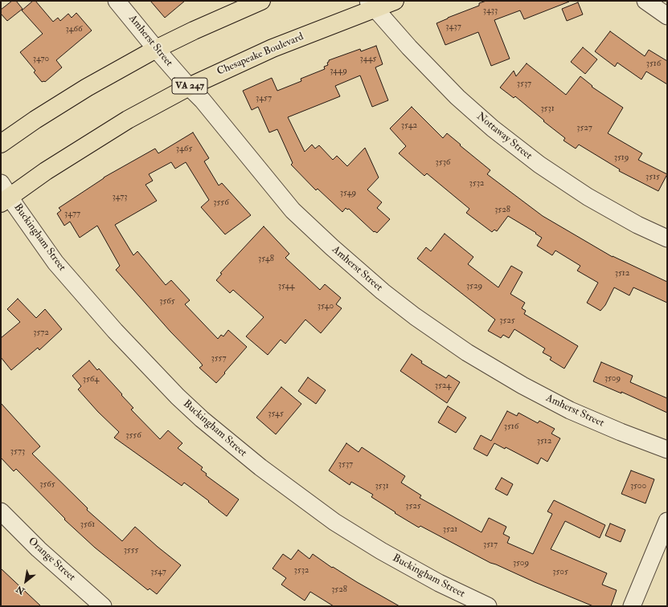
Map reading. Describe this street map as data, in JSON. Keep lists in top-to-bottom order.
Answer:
{
  "streets": {
    "main road": ["Chesapeake Boulevard", "VA 247"],
    "street": [
      "Amherst Street",
      "Nottaway Street",
      "Buckingham Street",
      "Orange Street"
    ]
  },
  "crossings": [
    ["Amherst Street", "Chesapeake Boulevard"],
    ["Chesapeake Boulevard", "Nottaway Street"],
    ["Chesapeake Boulevard", "Buckingham Street"]
  ],
  "house_numbers": [
    "3433",
    "3437",
    "3466",
    "3470",
    "3445",
    "3516",
    "3449",
    "3537",
    "3457",
    "3531",
    "3542",
    "3527",
    "3465",
    "3519",
    "3536",
    "3515",
    "3532",
    "3549",
    "3473",
    "3556",
    "3528",
    "3477",
    "3548",
    "3512",
    "3544",
    "3529",
    "3565",
    "3540",
    "3525",
    "3572",
    "3557",
    "3509",
    "3564",
    "3524",
    "3545",
    "3516",
    "3556",
    "3512",
    "3573",
    "3537",
    "3565",
    "3531",
    "3500",
    "3525",
    "3561",
    "3521",
    "3517",
    "3555",
    "3509",
    "3532",
    "3547",
    "3505",
    "3528"
  ],
  "north": "bottom left"
}
